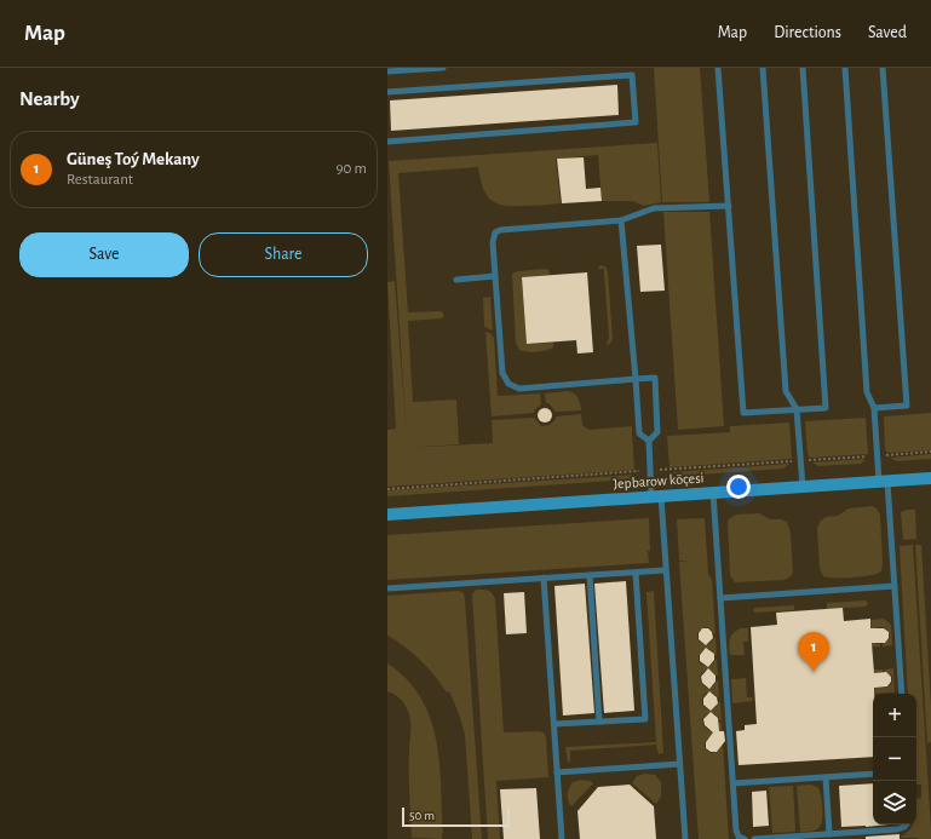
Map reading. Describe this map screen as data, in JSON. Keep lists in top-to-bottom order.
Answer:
{
  "streets": {
    "street": ["Jepbarow köçesi"]
  },
  "scale_bar": "50 m",
  "page": {
    "header": "Map",
    "nav": ["Map", "Directions", "Saved"],
    "heading": "Nearby",
    "list": [
      {
        "mark": "1",
        "name": "Güneş Toý Mekany",
        "note": "Restaurant",
        "value": "90 m"
      }
    ],
    "buttons": ["Save", "Share"],
    "pins": "1",
    "map_buttons": ["+", "−"],
    "scale": "50 m"
  }
}
